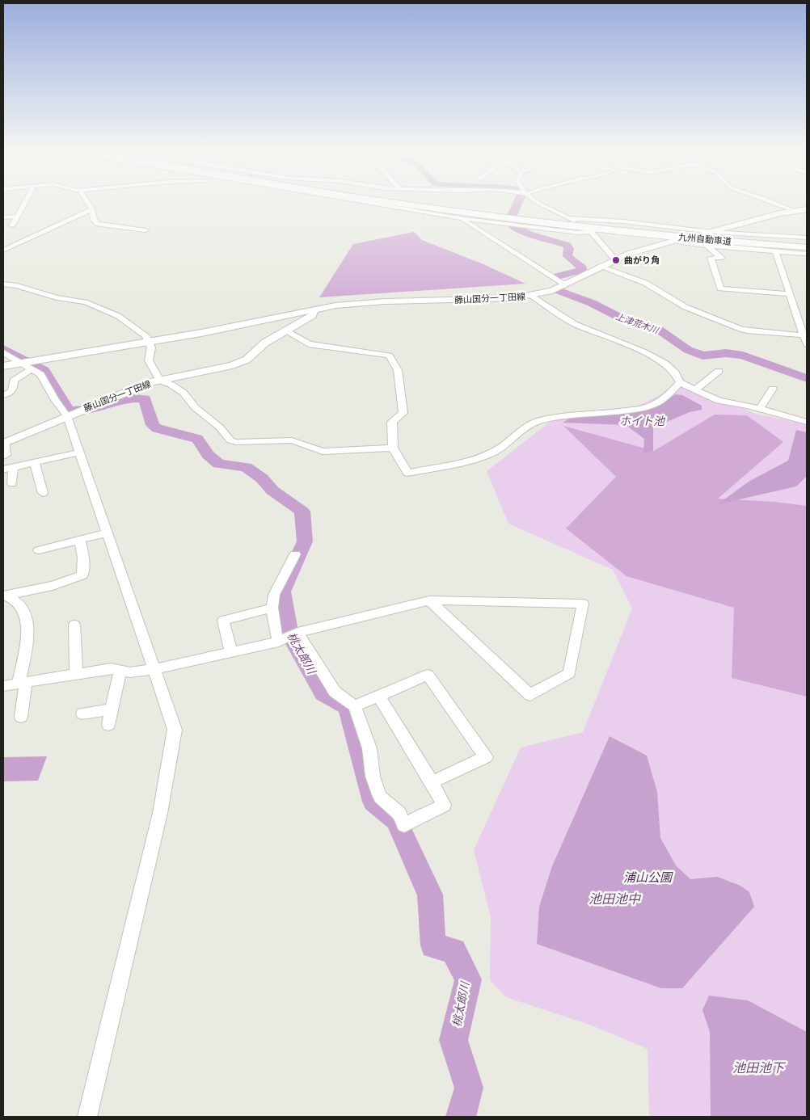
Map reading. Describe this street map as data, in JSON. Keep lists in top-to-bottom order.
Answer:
{
  "streets": {
    "highway": ["九州自動車道"],
    "main road": ["藤山国分一丁田線"]
  },
  "water": [
    "上津荒木川",
    "ホイト池",
    "桃太郎川",
    "池田池中",
    "池田池下"
  ],
  "parks": ["浦山公園"],
  "places": ["曲がり角"]
}
